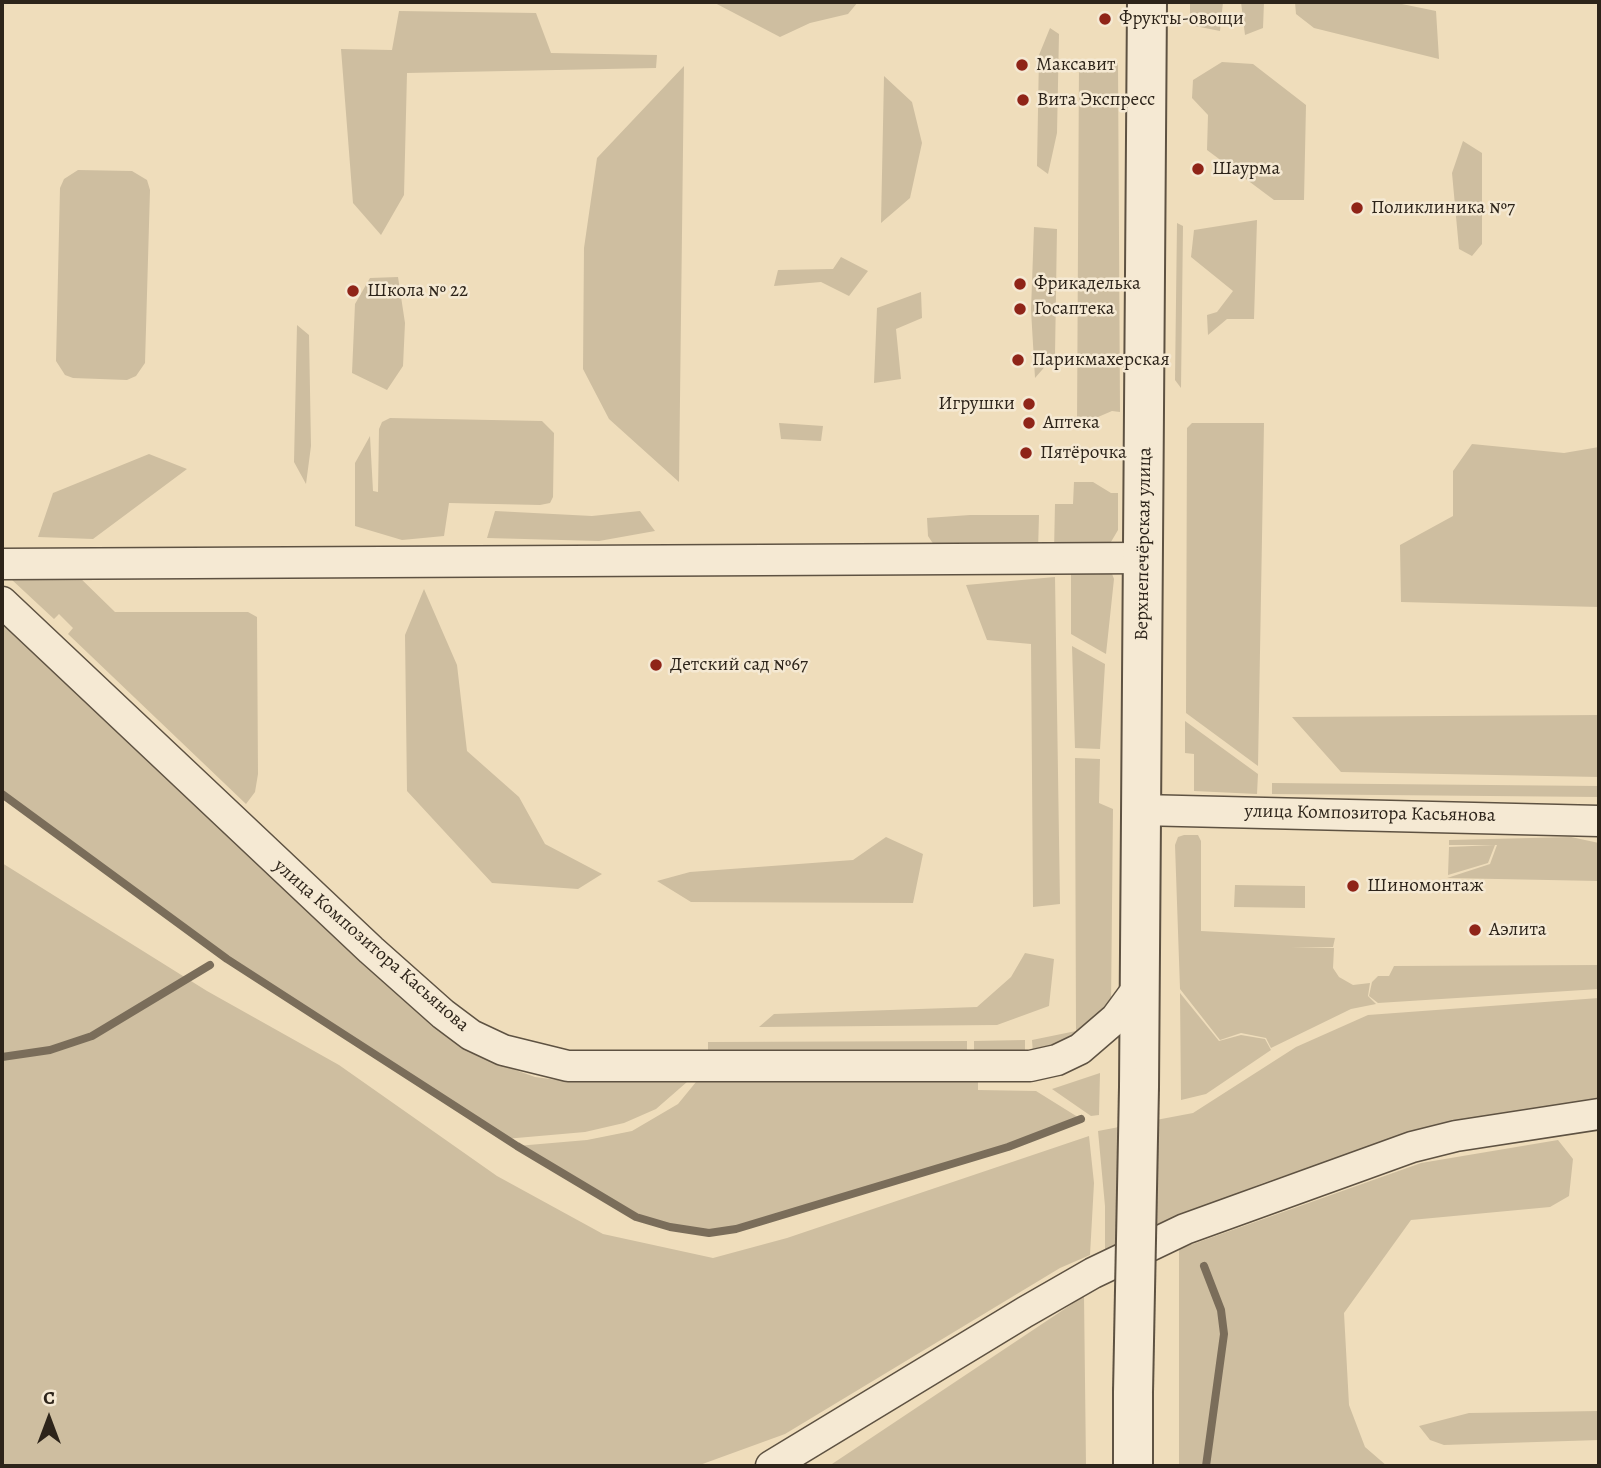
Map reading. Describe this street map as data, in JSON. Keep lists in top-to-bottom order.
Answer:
{
  "streets": {
    "street": ["Верхнепечёрская улица", "улица Композитора Касьянова"]
  },
  "crossings": [
    ["Верхнепечёрская улица", "улица Композитора Касьянова"]
  ],
  "places": [
    "Фрукты-овощи",
    "Максавит",
    "Вита Экспресс",
    "Шаурма",
    "Поликлиника №7",
    "Фрикаделька",
    "Школа № 22",
    "Госаптека",
    "Парикмахерская",
    "Игрушки",
    "Аптека",
    "Пятёрочка",
    "Детский сад №67",
    "Шиномонтаж",
    "Аэлита"
  ],
  "north": "top"
}
